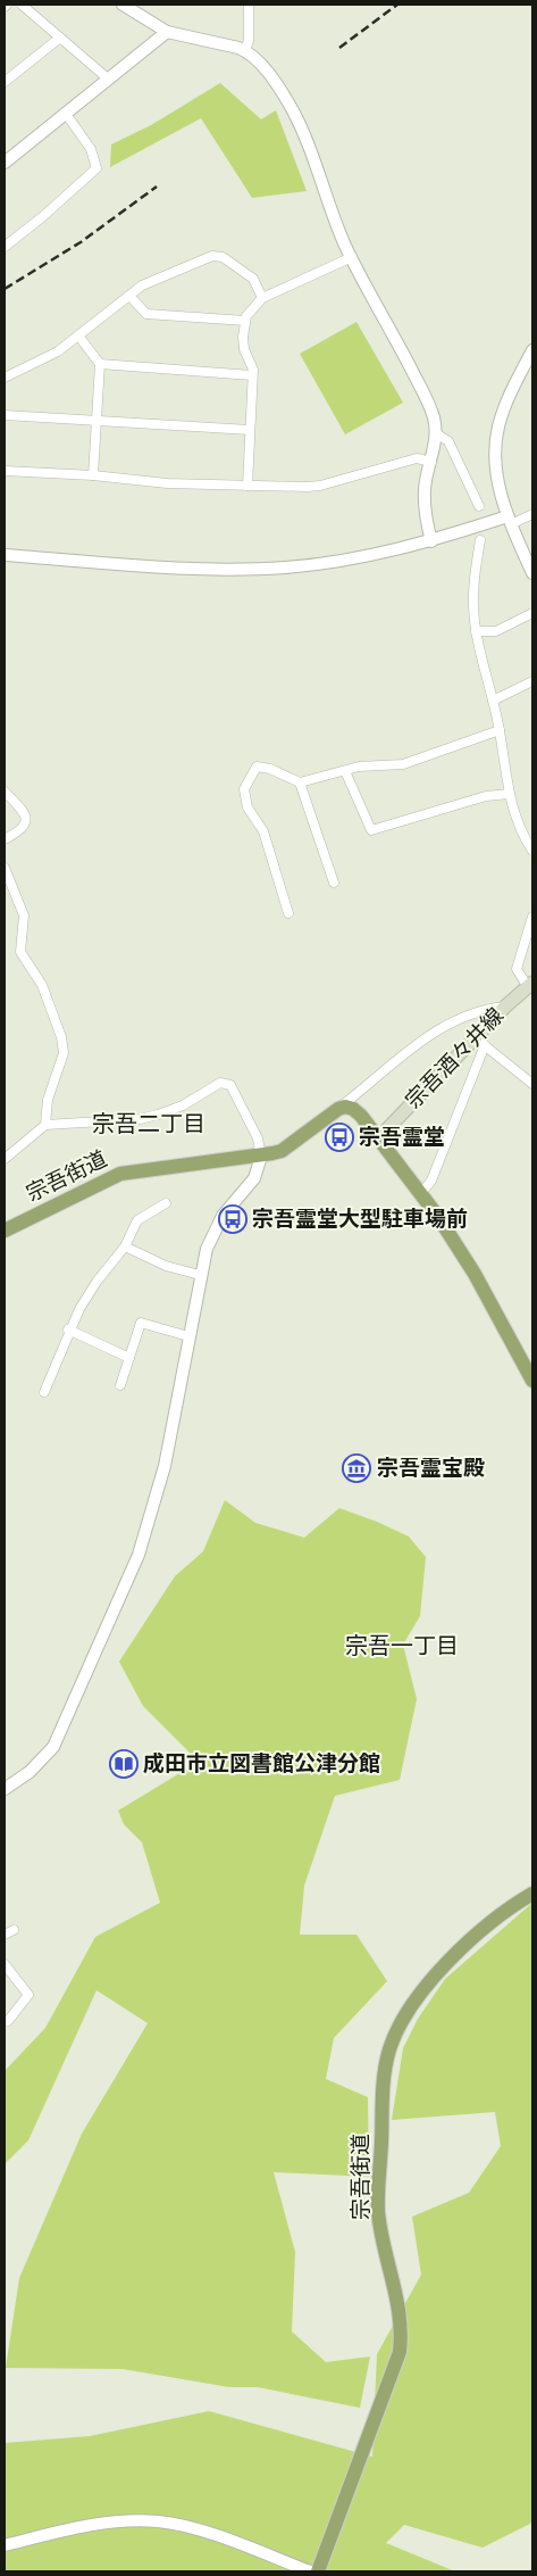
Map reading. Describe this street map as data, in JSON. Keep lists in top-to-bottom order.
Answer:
{
  "streets": {
    "highway": ["宗吾街道"],
    "main road": ["宗吾酒々井線"]
  },
  "districts": ["宗吾二丁目", "宗吾一丁目"],
  "places": {
    "bus stop": ["宗吾霊堂", "宗吾霊堂大型駐車場前"],
    "museum": ["宗吾霊宝殿"],
    "library": ["成田市立図書館公津分館"]
  }
}
